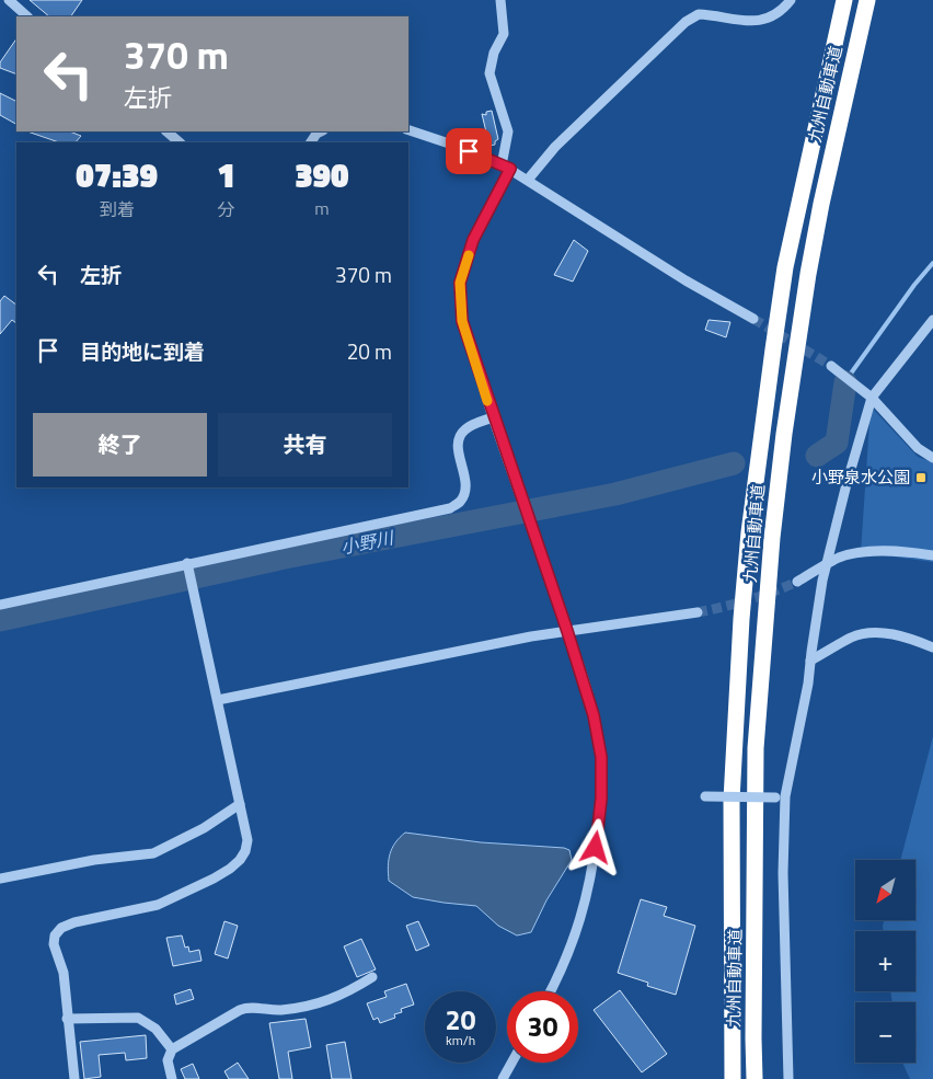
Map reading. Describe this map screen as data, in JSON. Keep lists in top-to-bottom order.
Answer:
{
  "streets": {
    "highway": ["九州自動車道"]
  },
  "water": ["小野川"],
  "places": {
    "transit": ["小野泉水公園"]
  },
  "north": "bottom left",
  "page": {
    "turn": ["370 m", "左折"],
    "eta": [
      "07:39",
      "到着",
      "1",
      "分",
      "390",
      "m"
    ],
    "list": [
      {
        "name": "左折",
        "value": "370 m"
      },
      {
        "name": "目的地に到着",
        "value": "20 m"
      }
    ],
    "buttons": ["終了", "共有"],
    "map_buttons": ["+", "−"],
    "speed": "20 km/h",
    "limit": "30"
  }
}
